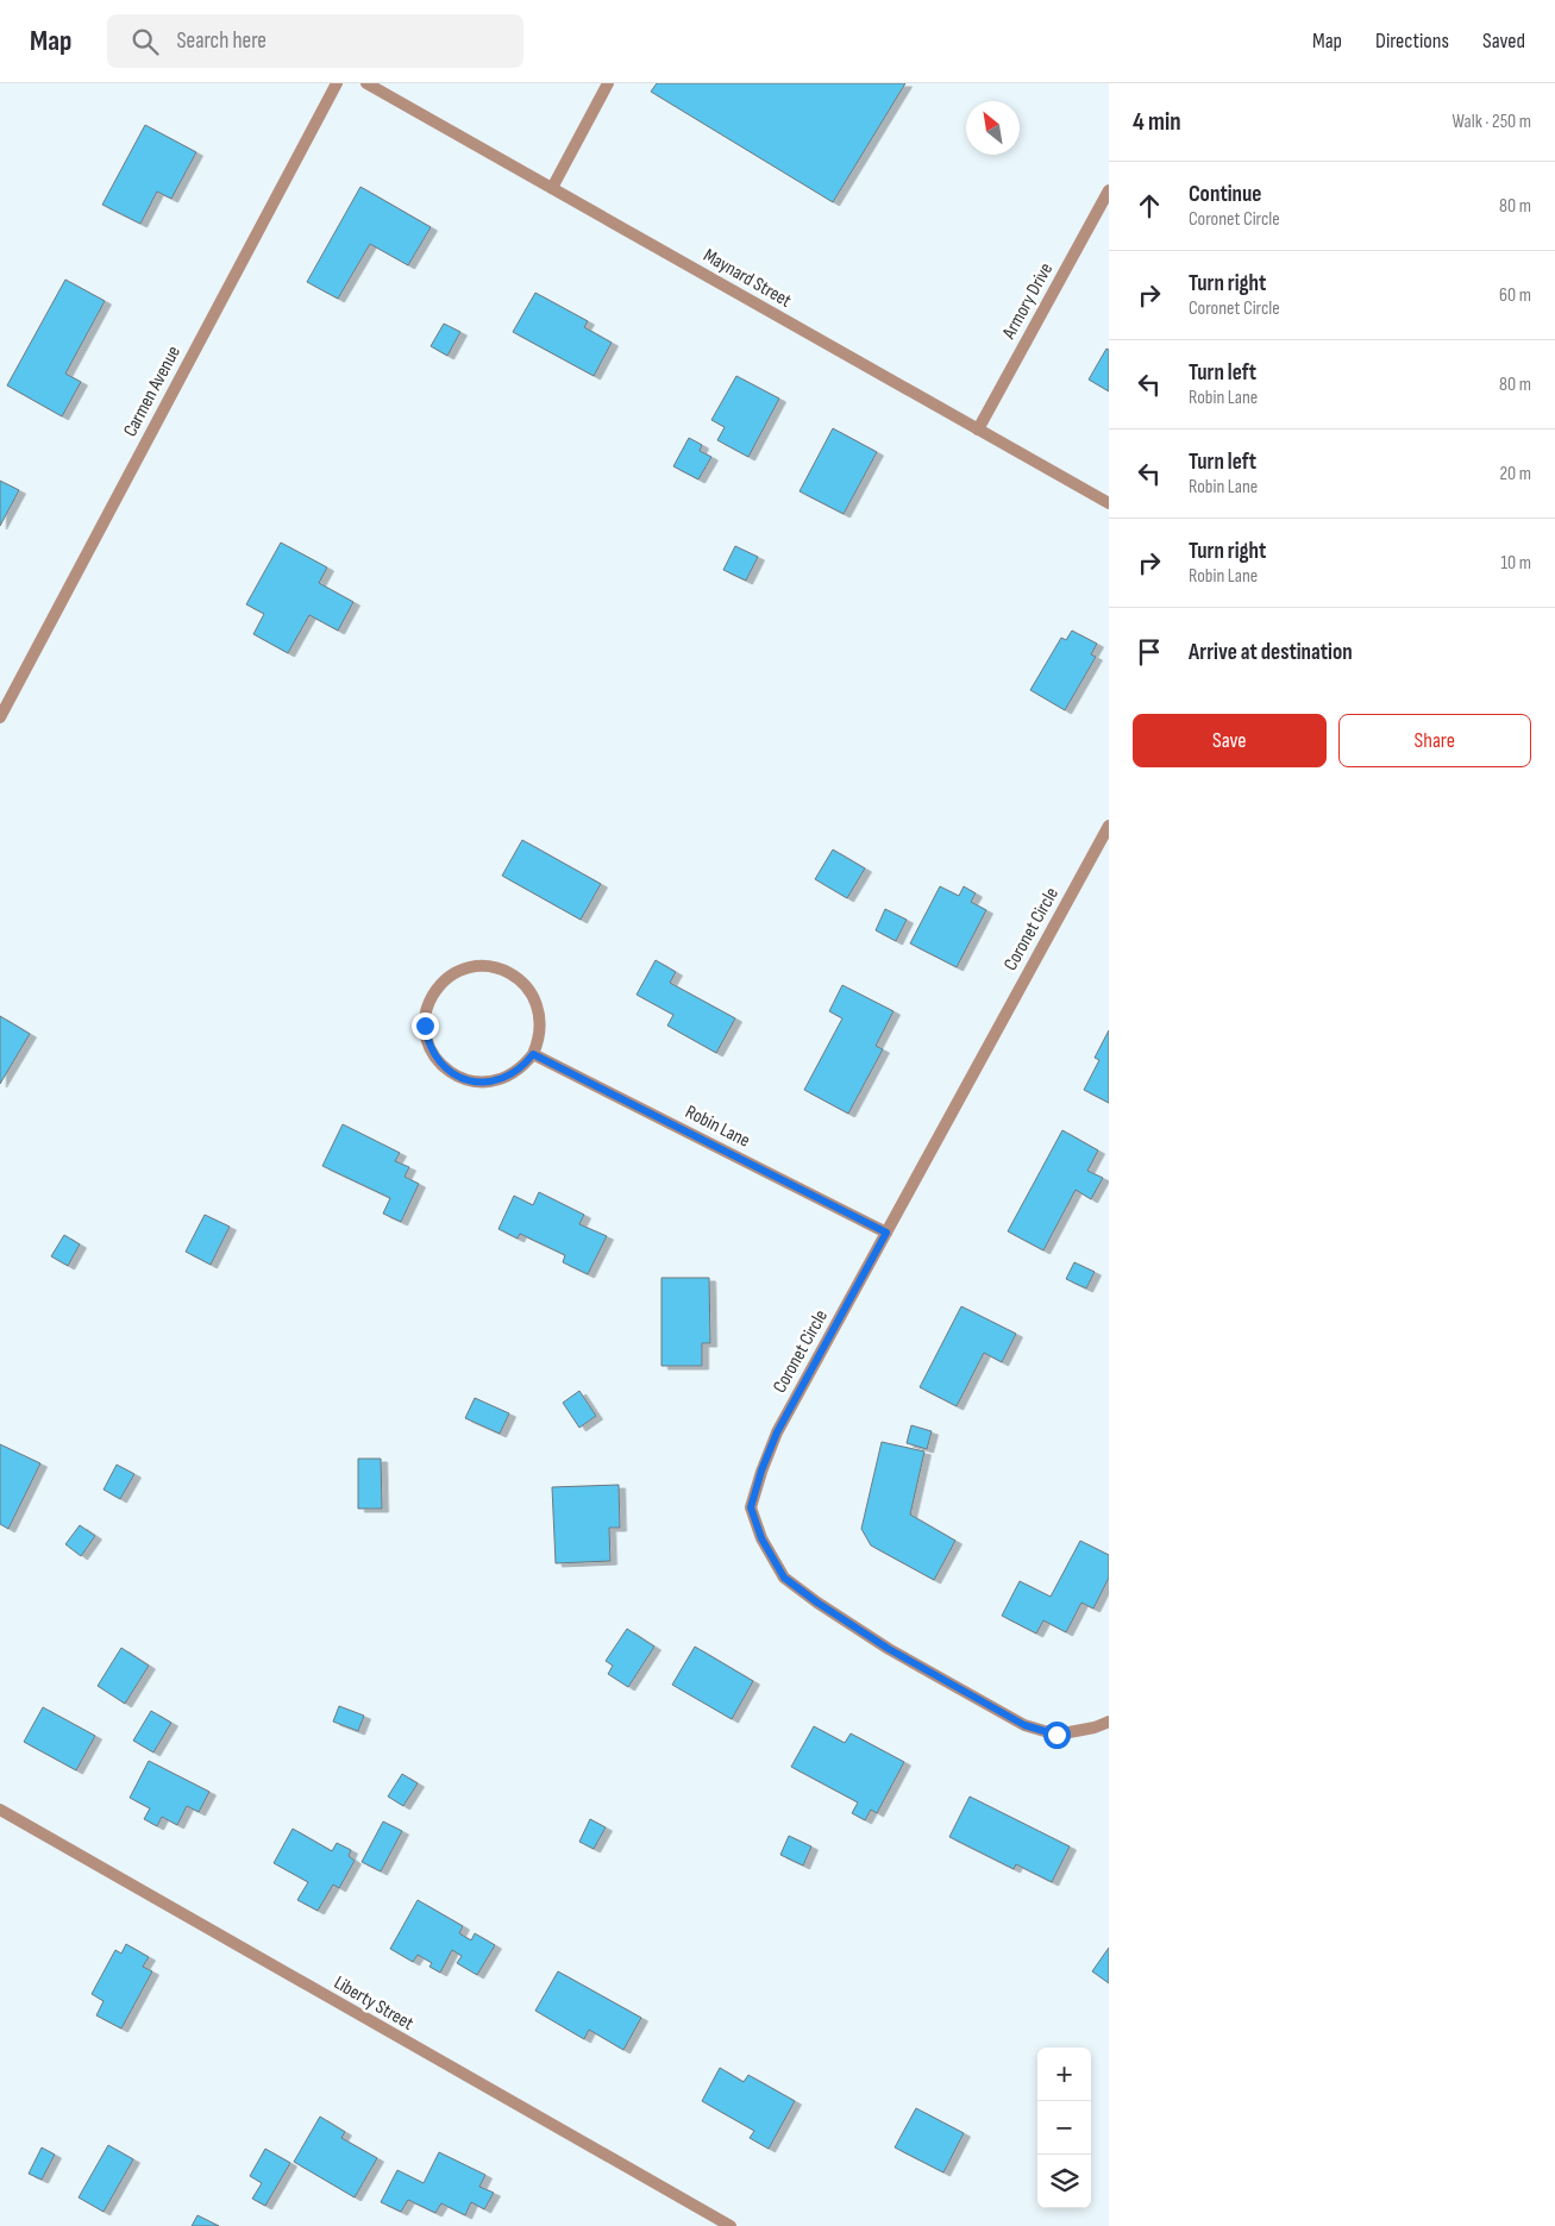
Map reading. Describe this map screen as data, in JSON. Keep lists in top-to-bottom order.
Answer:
{
  "streets": {
    "street": [
      "Maynard Street",
      "Armory Drive",
      "Carmen Avenue",
      "Coronet Circle",
      "Robin Lane",
      "Liberty Street"
    ]
  },
  "crossings": [
    ["Maynard Street", "Armory Drive"],
    ["Coronet Circle", "Robin Lane"]
  ],
  "north": "top left",
  "page": {
    "header": "Map",
    "search": "Search here",
    "nav": ["Map", "Directions", "Saved"],
    "heading": ["4 min", "Walk · 250 m"],
    "list": [
      ["Continue", "Coronet Circle", "80 m"],
      ["Turn right", "Coronet Circle", "60 m"],
      ["Turn left", "Robin Lane", "80 m"],
      ["Turn left", "Robin Lane", "20 m"],
      ["Turn right", "Robin Lane", "10 m"],
      "Arrive at destination"
    ],
    "buttons": ["Save", "Share"],
    "map_buttons": ["+", "−"]
  }
}
